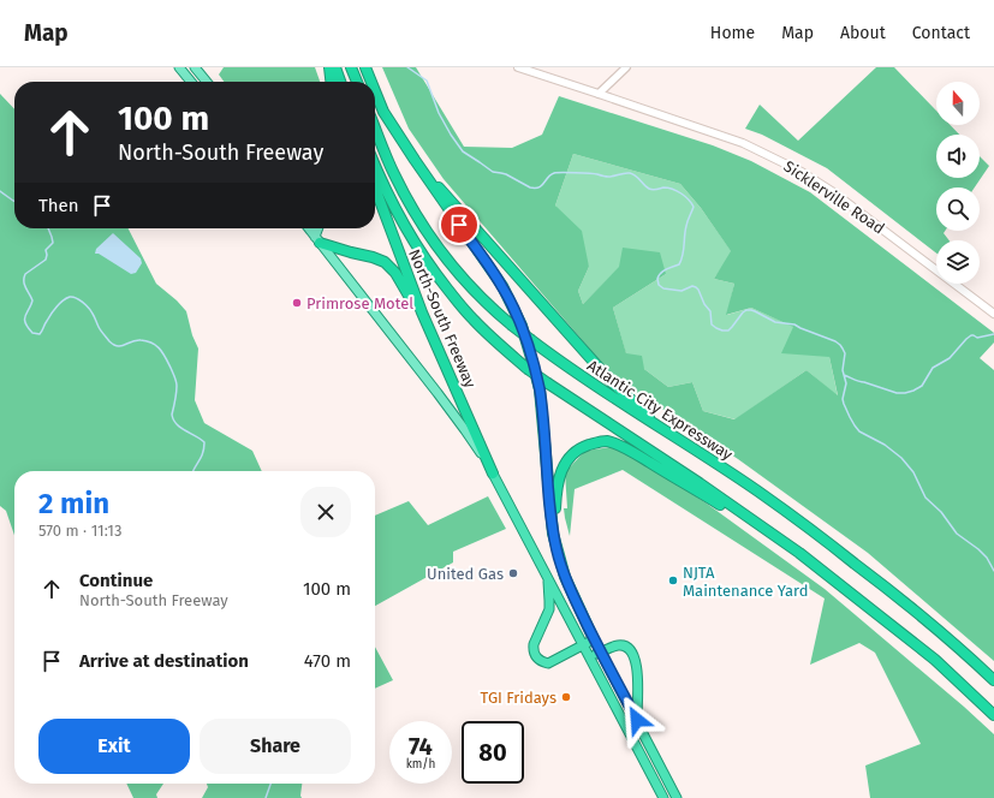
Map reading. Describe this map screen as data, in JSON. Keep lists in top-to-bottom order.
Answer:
{
  "streets": {
    "highway": ["North-South Freeway", "Atlantic City Expressway"],
    "main road": ["Sicklerville Road"]
  },
  "places": [
    "Primrose Motel",
    "United Gas",
    "NJTA Maintenance Yard",
    "TGI Fridays"
  ],
  "north": "top",
  "page": {
    "header": "Map",
    "nav": [
      "Home",
      "Map",
      "About",
      "Contact"
    ],
    "turn": ["100 m", "North-South Freeway"],
    "then": "Then",
    "heading": ["2 min", "570 m · 11:13"],
    "list": [
      {
        "name": "Continue",
        "note": "North-South Freeway",
        "value": "100 m"
      },
      {
        "name": "Arrive at destination",
        "value": "470 m"
      }
    ],
    "buttons": ["Exit", "Share"],
    "speed": "74 km/h",
    "limit": "80"
  }
}
